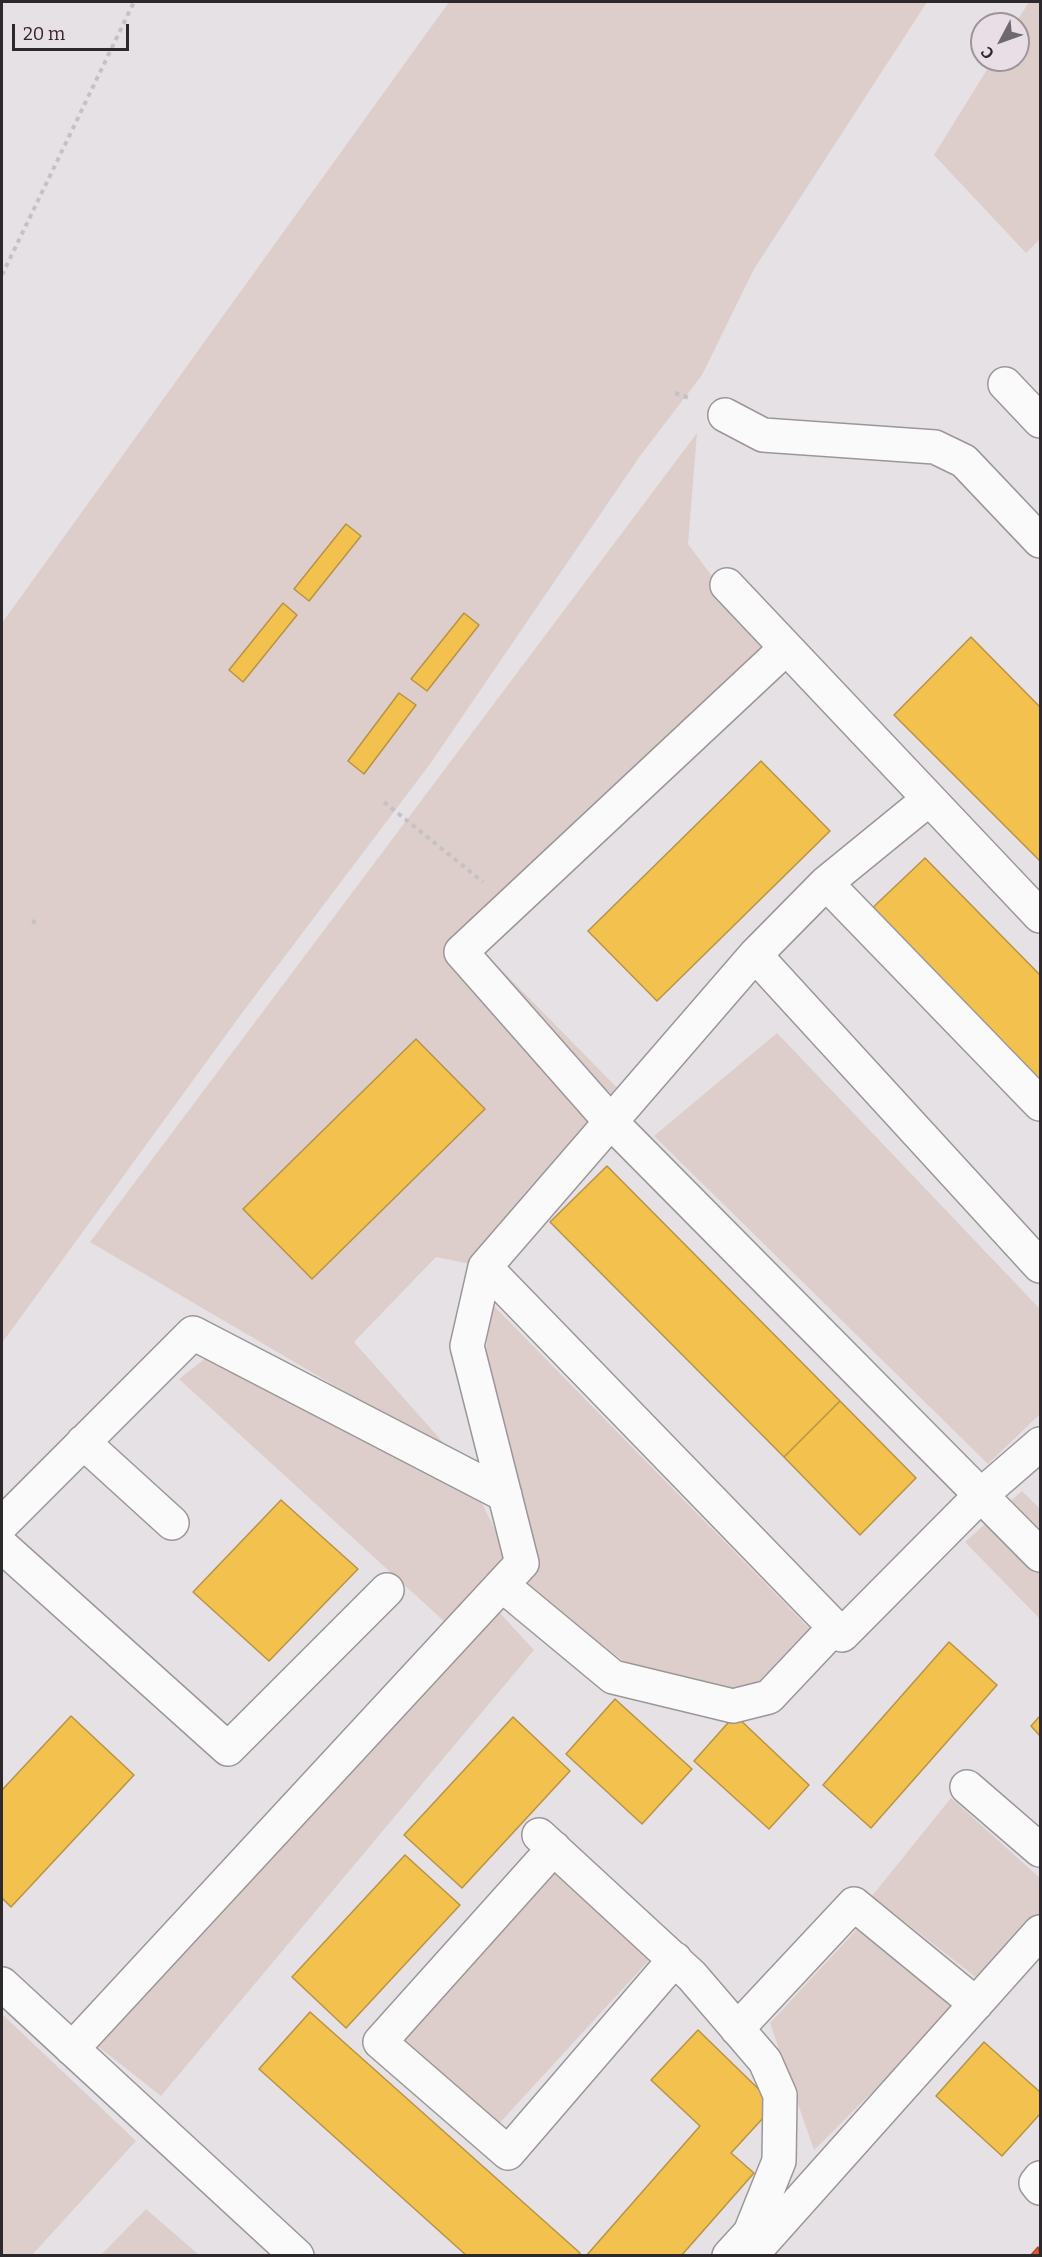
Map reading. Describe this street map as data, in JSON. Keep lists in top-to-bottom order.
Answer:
{
  "scale_bar": "20 m",
  "north": "bottom left"
}
